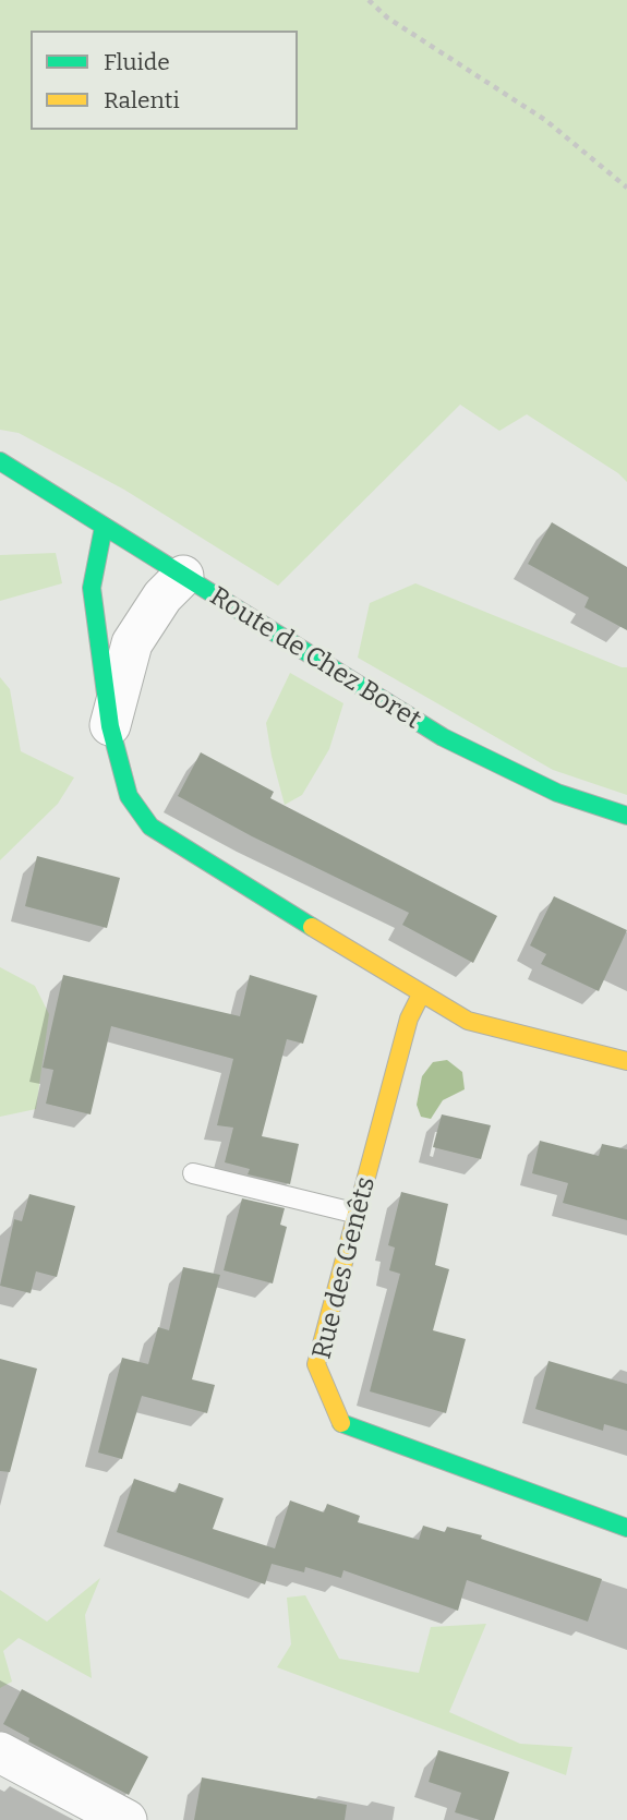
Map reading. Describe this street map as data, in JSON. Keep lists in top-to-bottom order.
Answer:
{
  "streets": {
    "street": ["Route de Chez Boret", "Rue des Genêts"]
  },
  "legend": ["Fluide", "Ralenti"]
}
